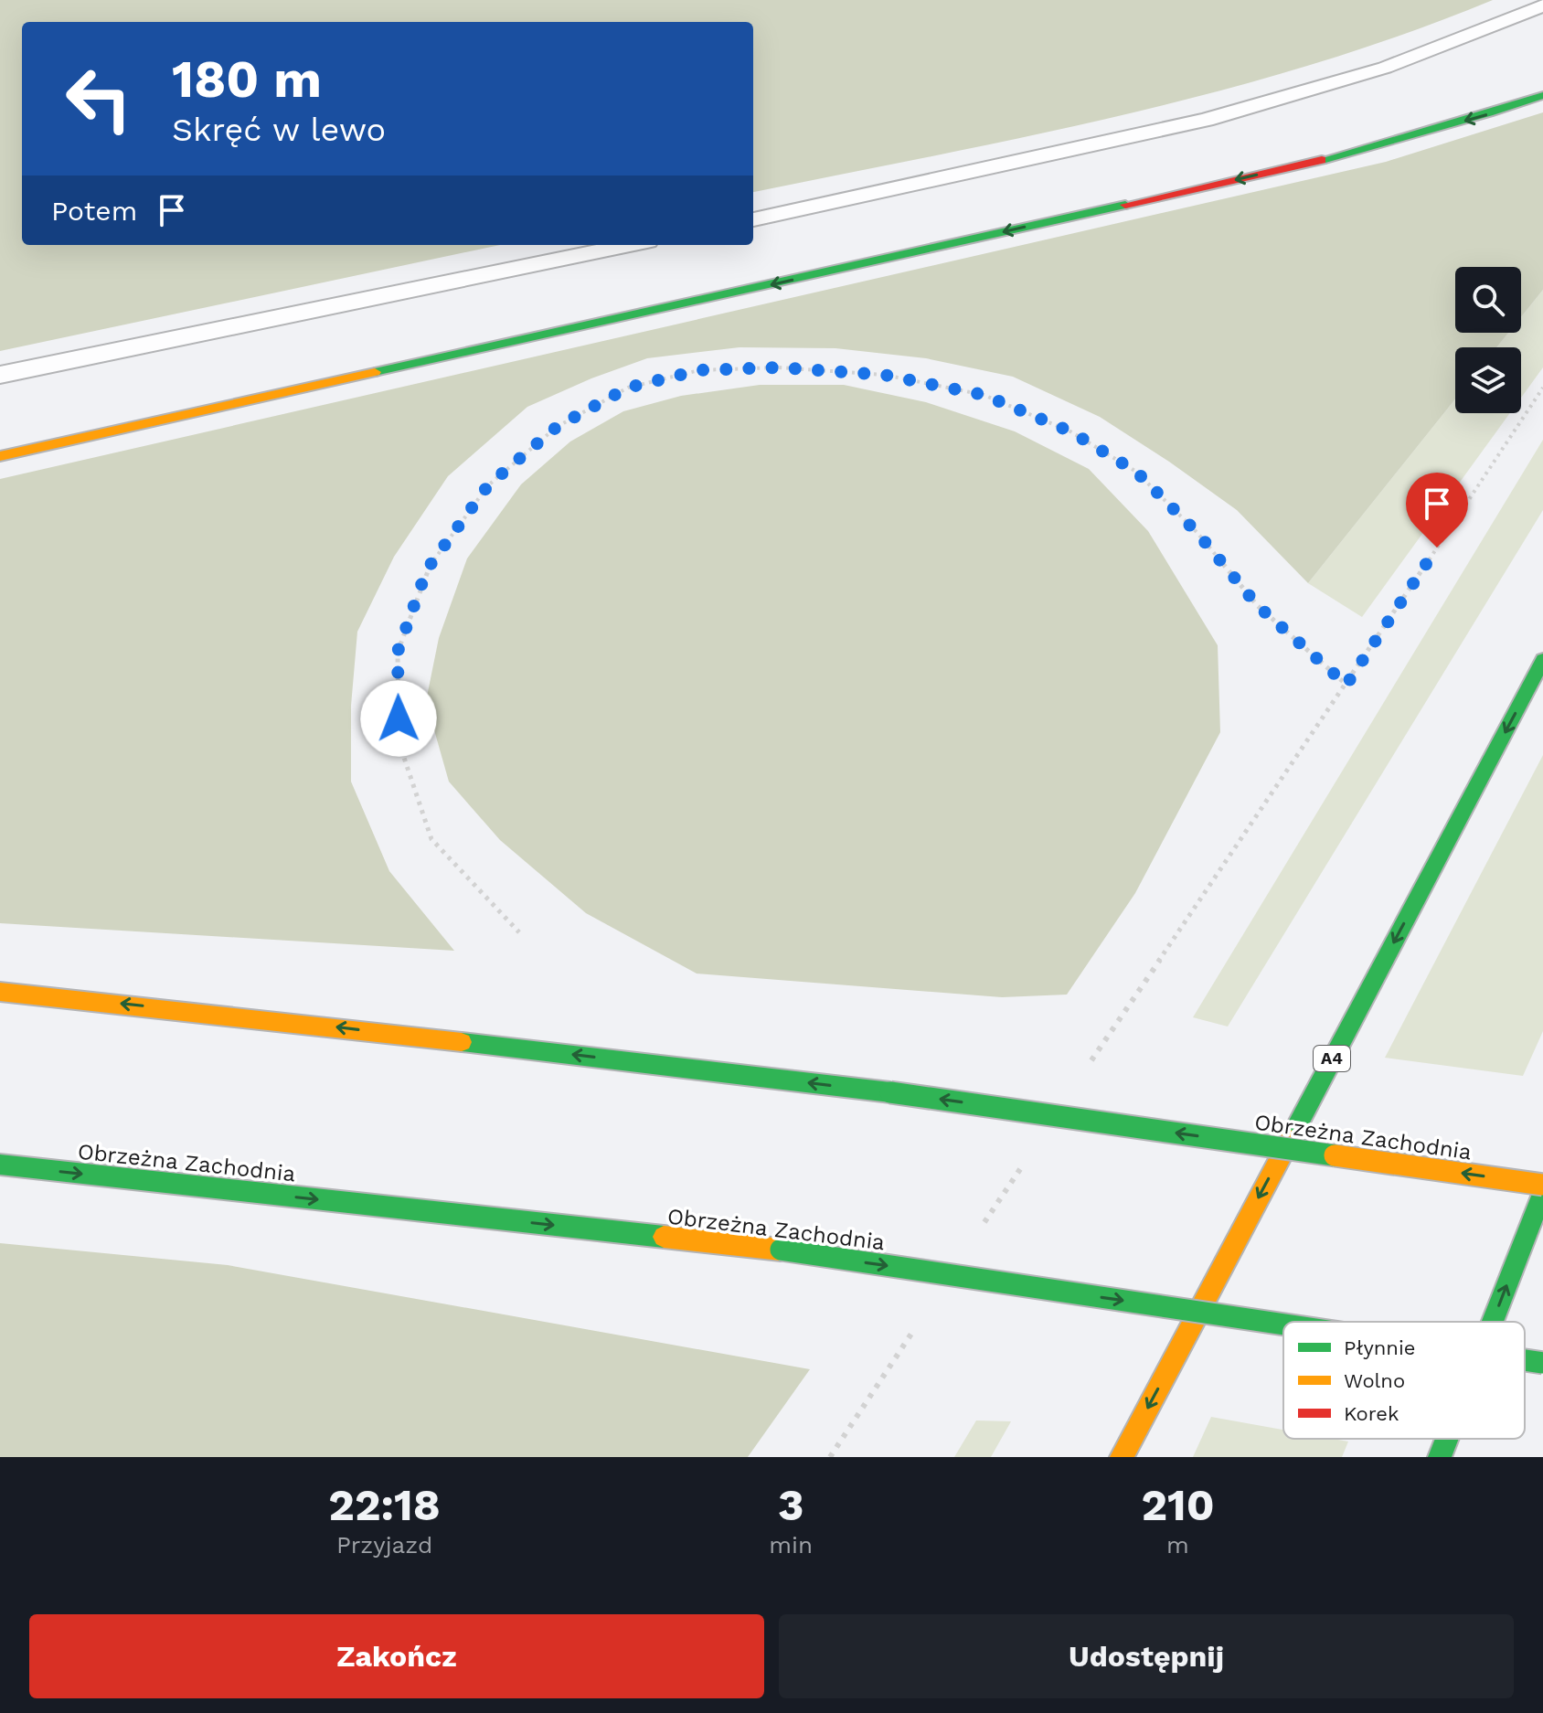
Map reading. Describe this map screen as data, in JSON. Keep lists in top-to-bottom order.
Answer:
{
  "streets": {
    "main road": ["A4", "Obrzeżna Zachodnia"]
  },
  "legend": ["Płynnie", "Wolno", "Korek"],
  "page": {
    "turn": ["180 m", "Skręć w lewo"],
    "then": "Potem",
    "eta": [
      "22:18",
      "Przyjazd",
      "3",
      "min",
      "210",
      "m"
    ],
    "buttons": ["Zakończ", "Udostępnij"]
  }
}
